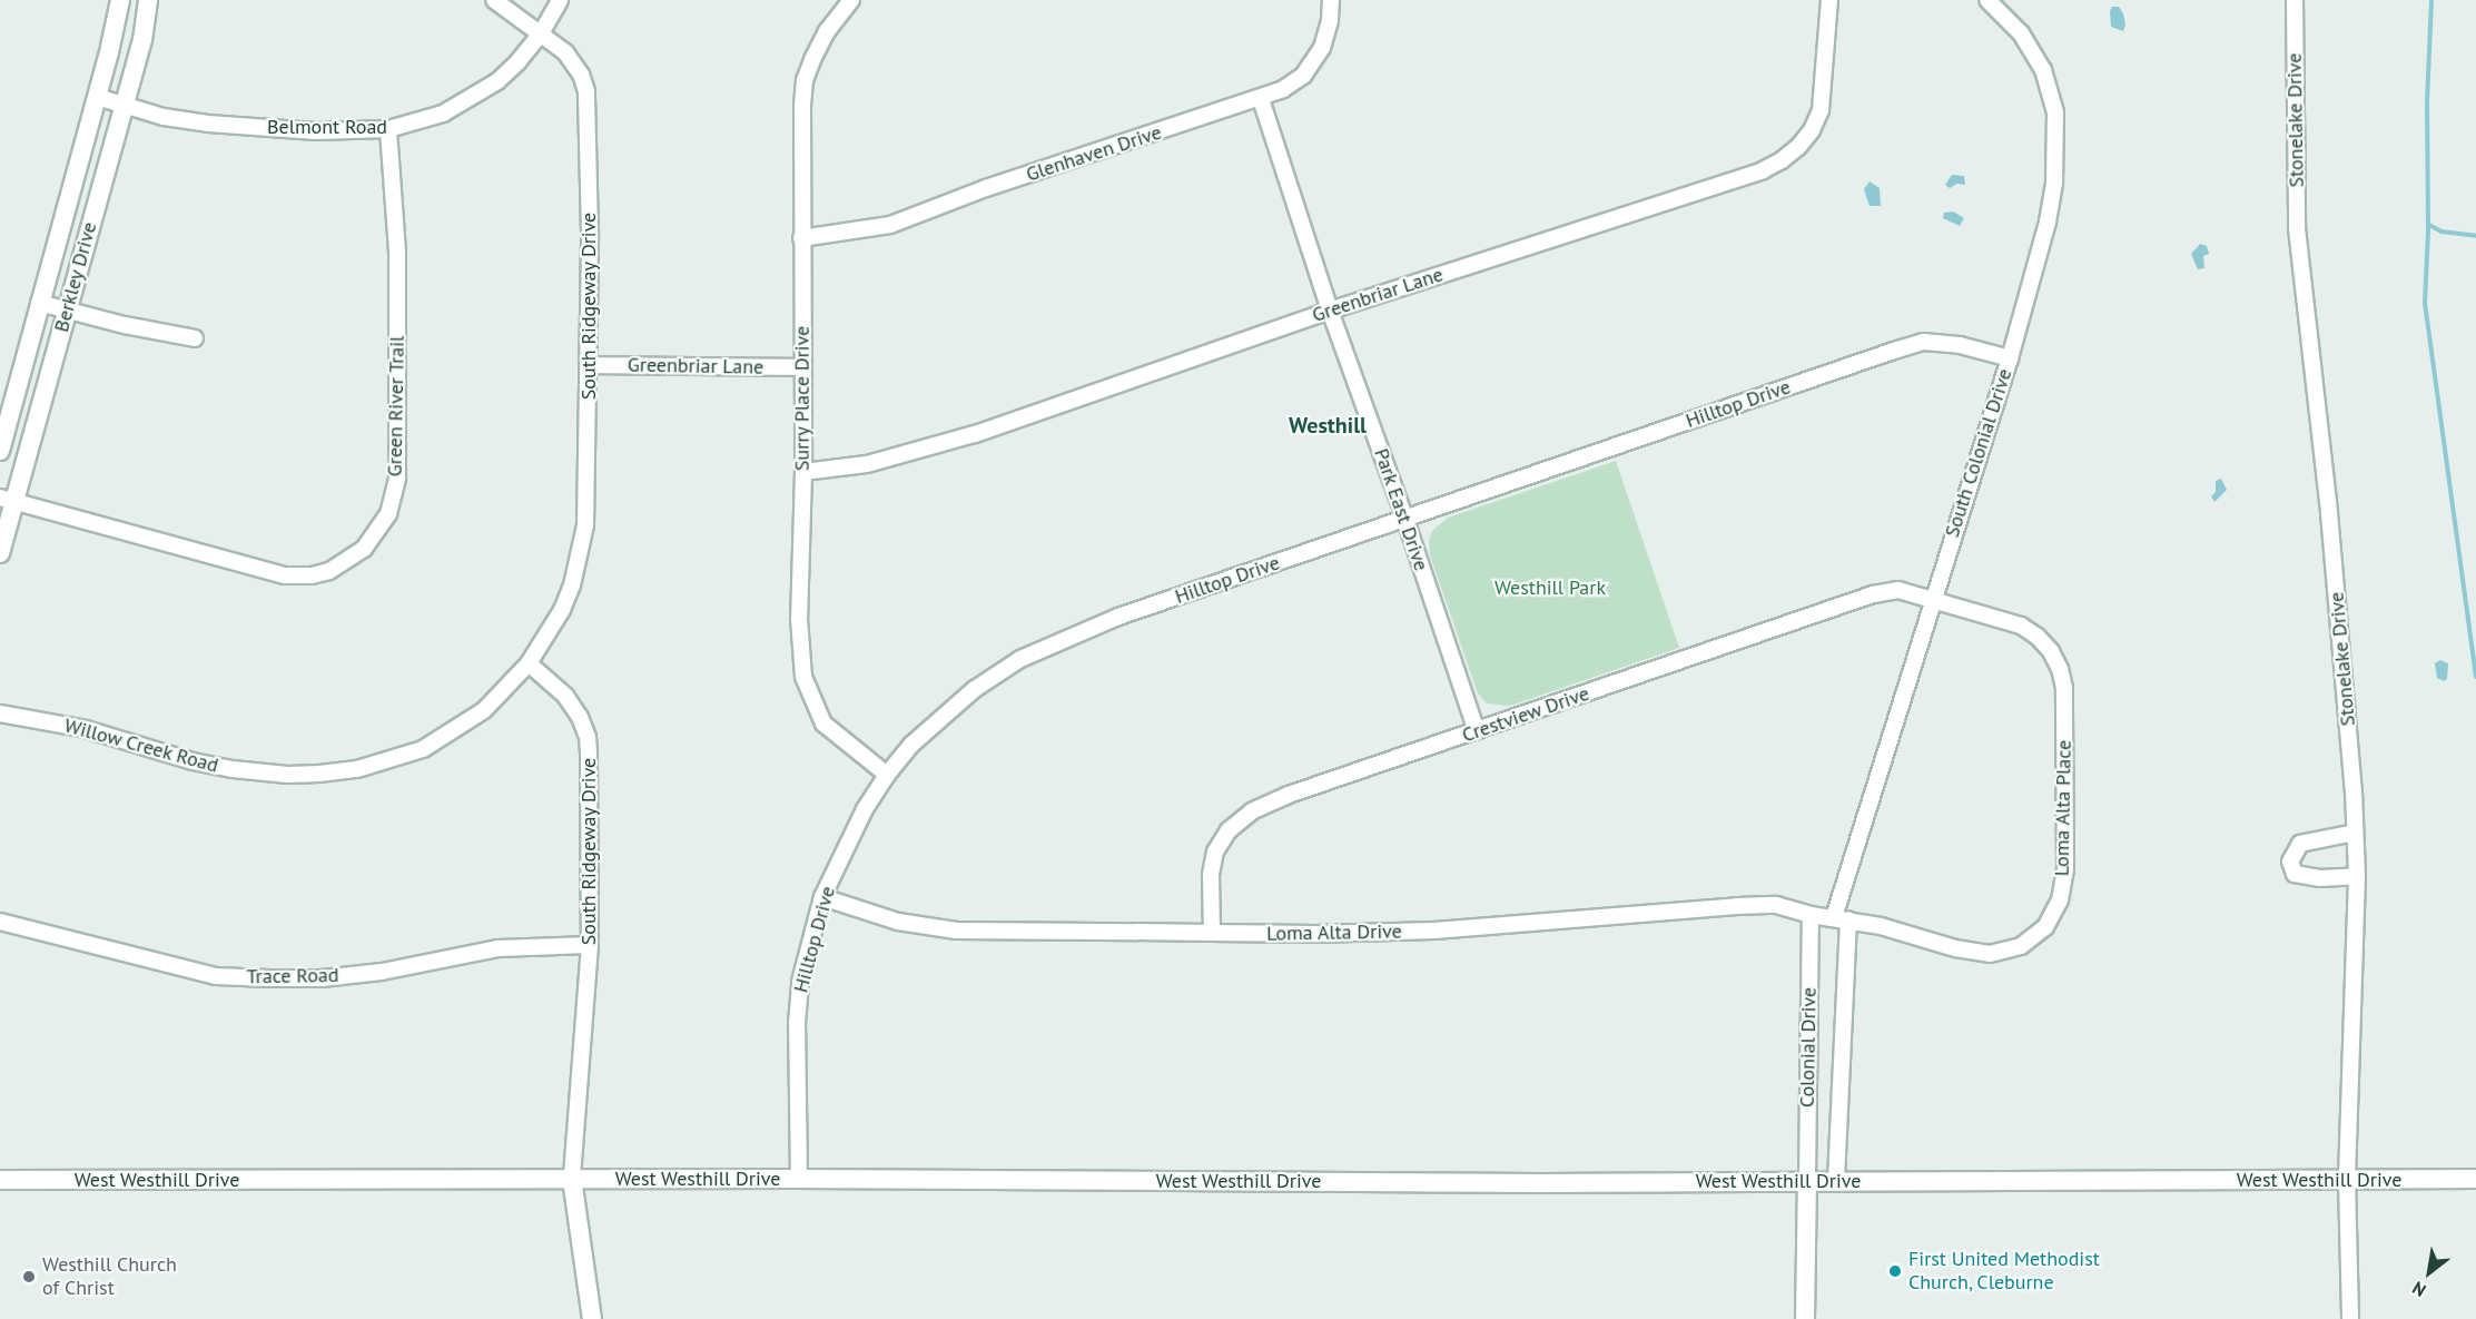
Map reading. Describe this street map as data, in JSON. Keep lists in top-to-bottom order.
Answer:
{
  "streets": {
    "street": [
      "Stonelake Drive",
      "Belmont Road",
      "Glenhaven Drive",
      "Berkley Drive",
      "Greenbriar Lane",
      "South Ridgeway Drive",
      "Surry Place Drive",
      "Hilltop Drive",
      "Green River Trail",
      "South Colonial Drive",
      "Park East Drive",
      "Crestview Drive",
      "Willow Creek Road",
      "Loma Alta Place",
      "Loma Alta Drive",
      "Trace Road",
      "Colonial Drive",
      "West Westhill Drive"
    ]
  },
  "crossings": [
    ["Stonelake Drive", "West Westhill Drive"],
    ["Belmont Road", "Berkley Drive"],
    ["Belmont Road", "South Ridgeway Drive"],
    ["Belmont Road", "Green River Trail"],
    ["Glenhaven Drive", "Surry Place Drive"],
    ["Glenhaven Drive", "Park East Drive"],
    ["Berkley Drive", "Green River Trail"],
    ["Greenbriar Lane", "South Ridgeway Drive"],
    ["Greenbriar Lane", "Surry Place Drive"],
    ["Greenbriar Lane", "Park East Drive"],
    ["South Ridgeway Drive", "Willow Creek Road"],
    ["South Ridgeway Drive", "Trace Road"],
    ["South Ridgeway Drive", "West Westhill Drive"],
    ["Surry Place Drive", "Hilltop Drive"],
    ["Hilltop Drive", "South Colonial Drive"],
    ["Hilltop Drive", "Park East Drive"],
    ["Hilltop Drive", "Loma Alta Drive"],
    ["Hilltop Drive", "West Westhill Drive"],
    ["South Colonial Drive", "Crestview Drive"],
    ["South Colonial Drive", "Loma Alta Place"],
    ["South Colonial Drive", "Loma Alta Drive"],
    ["South Colonial Drive", "Colonial Drive"],
    ["Park East Drive", "Crestview Drive"],
    ["Crestview Drive", "Loma Alta Place"],
    ["Crestview Drive", "Loma Alta Drive"],
    ["Loma Alta Place", "Loma Alta Drive"],
    ["Loma Alta Place", "Colonial Drive"],
    ["Loma Alta Drive", "Colonial Drive"],
    ["Colonial Drive", "West Westhill Drive"]
  ],
  "districts": ["Westhill"],
  "parks": ["Westhill Park"],
  "places": ["First United Methodist Church, Cleburne", "Westhill Church of Christ"],
  "north": "bottom left"
}
